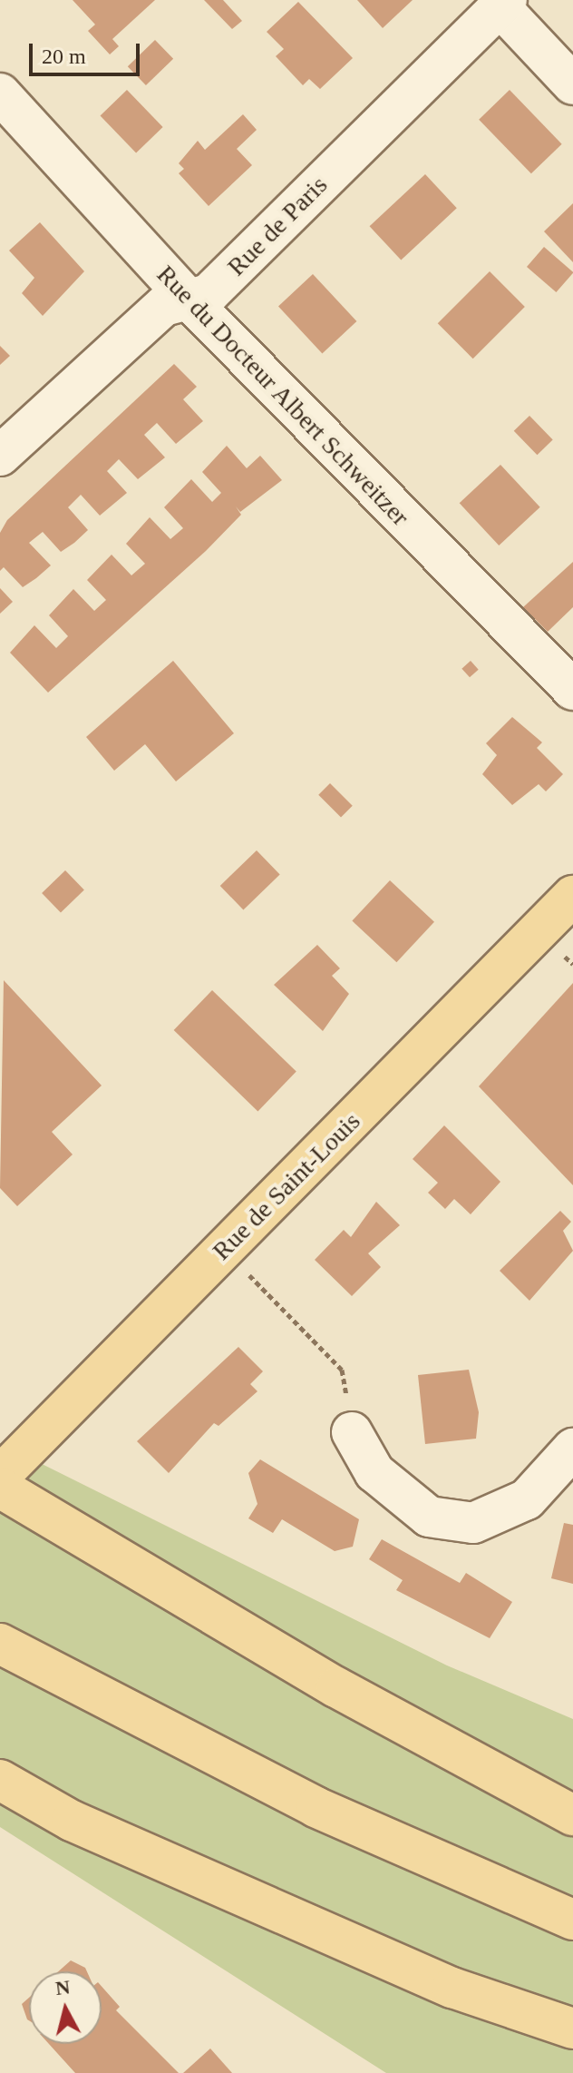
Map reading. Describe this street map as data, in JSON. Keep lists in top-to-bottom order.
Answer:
{
  "streets": {
    "main road": ["Rue de Saint-Louis"],
    "street": ["Rue de Paris", "Rue du Docteur Albert Schweitzer"]
  },
  "crossings": [
    ["Rue de Paris", "Rue du Docteur Albert Schweitzer"]
  ],
  "scale_bar": "20 m",
  "north": "top"
}
